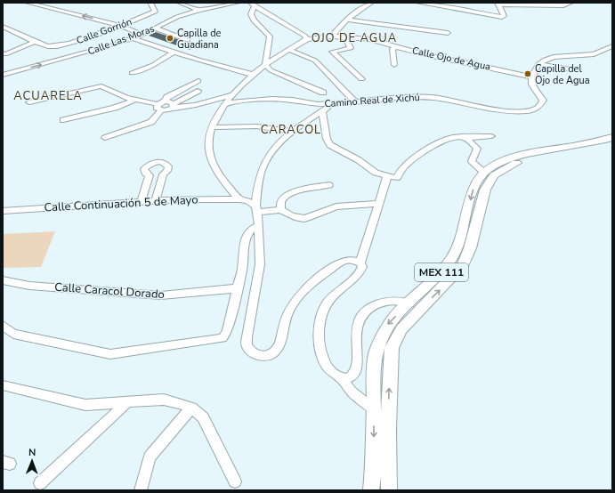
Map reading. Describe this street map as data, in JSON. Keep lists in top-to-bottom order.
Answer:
{
  "streets": {
    "main road": ["MEX 111"],
    "street": [
      "Calle Gorrión",
      "Calle Las Moras",
      "Calle Ojo de Agua",
      "Camino Real de Xichú",
      "Calle Continuación 5 de Mayo",
      "Calle Caracol Dorado"
    ]
  },
  "crossings": [
    ["Calle Ojo de Agua", "Camino Real de Xichú"]
  ],
  "districts": ["OJO DE AGUA", "ACUARELA", "CARACOL"],
  "places": ["Capilla de Guadiana", "Capilla del Ojo de Agua"],
  "north": "top"
}
